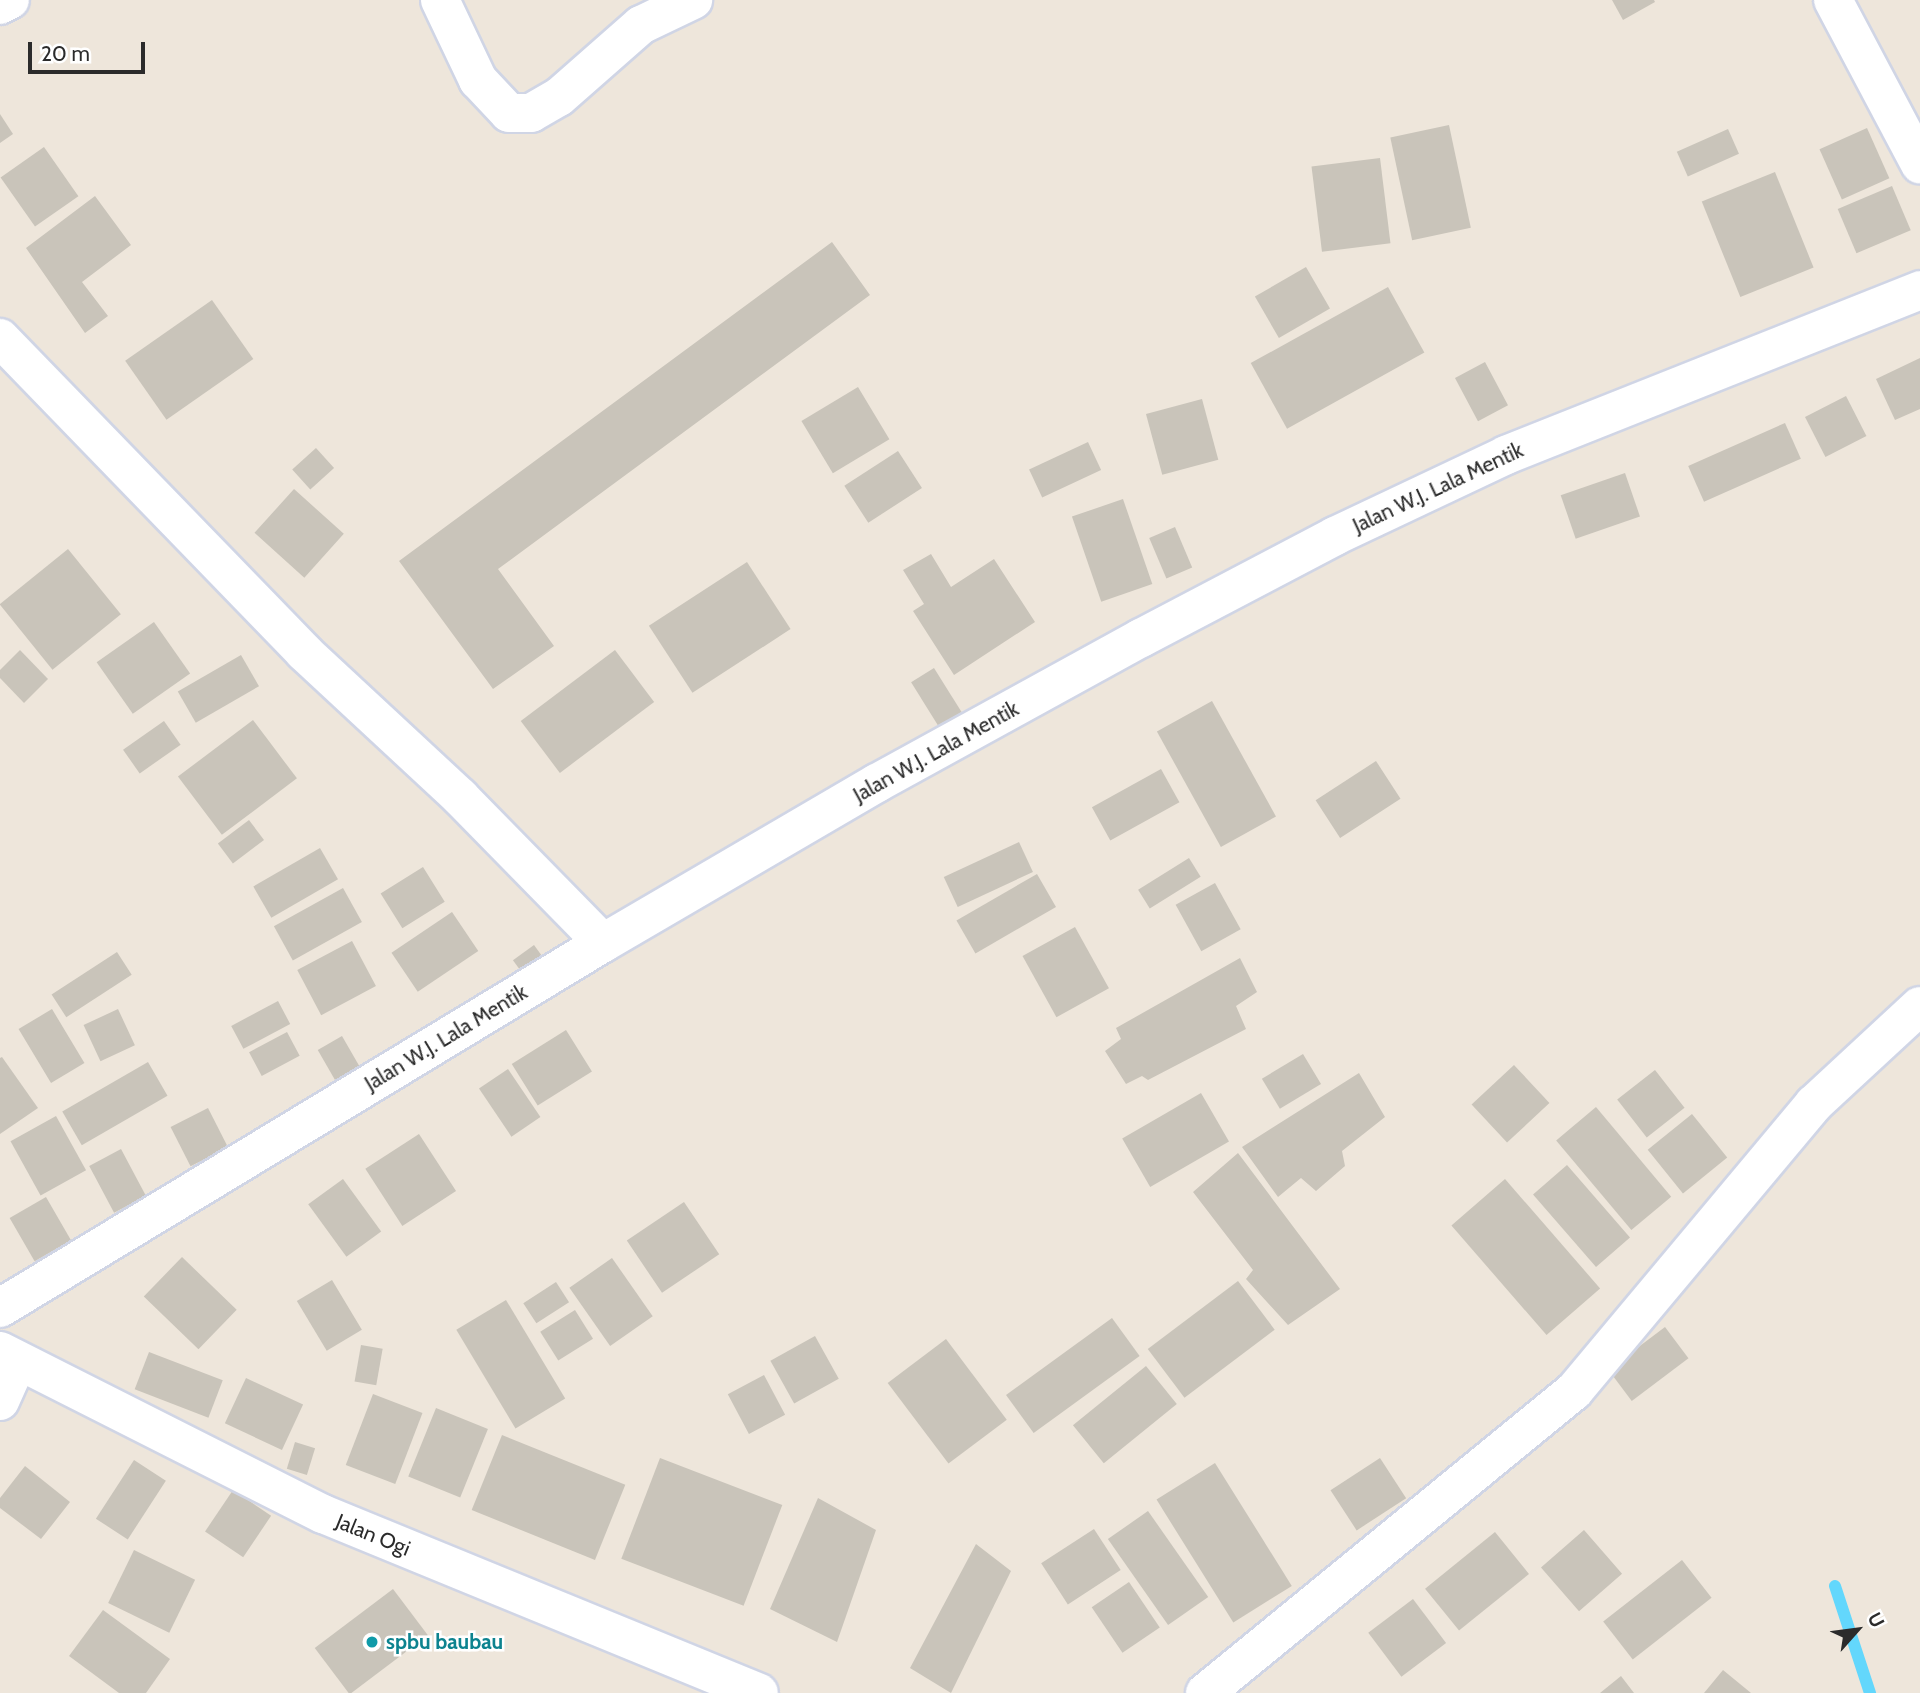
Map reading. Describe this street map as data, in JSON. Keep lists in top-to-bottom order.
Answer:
{
  "streets": {
    "street": ["Jalan W.J. Lala Mentik", "Jalan Ogi"]
  },
  "places": ["spbu baubau"],
  "scale_bar": "20 m",
  "north": "top right"
}
